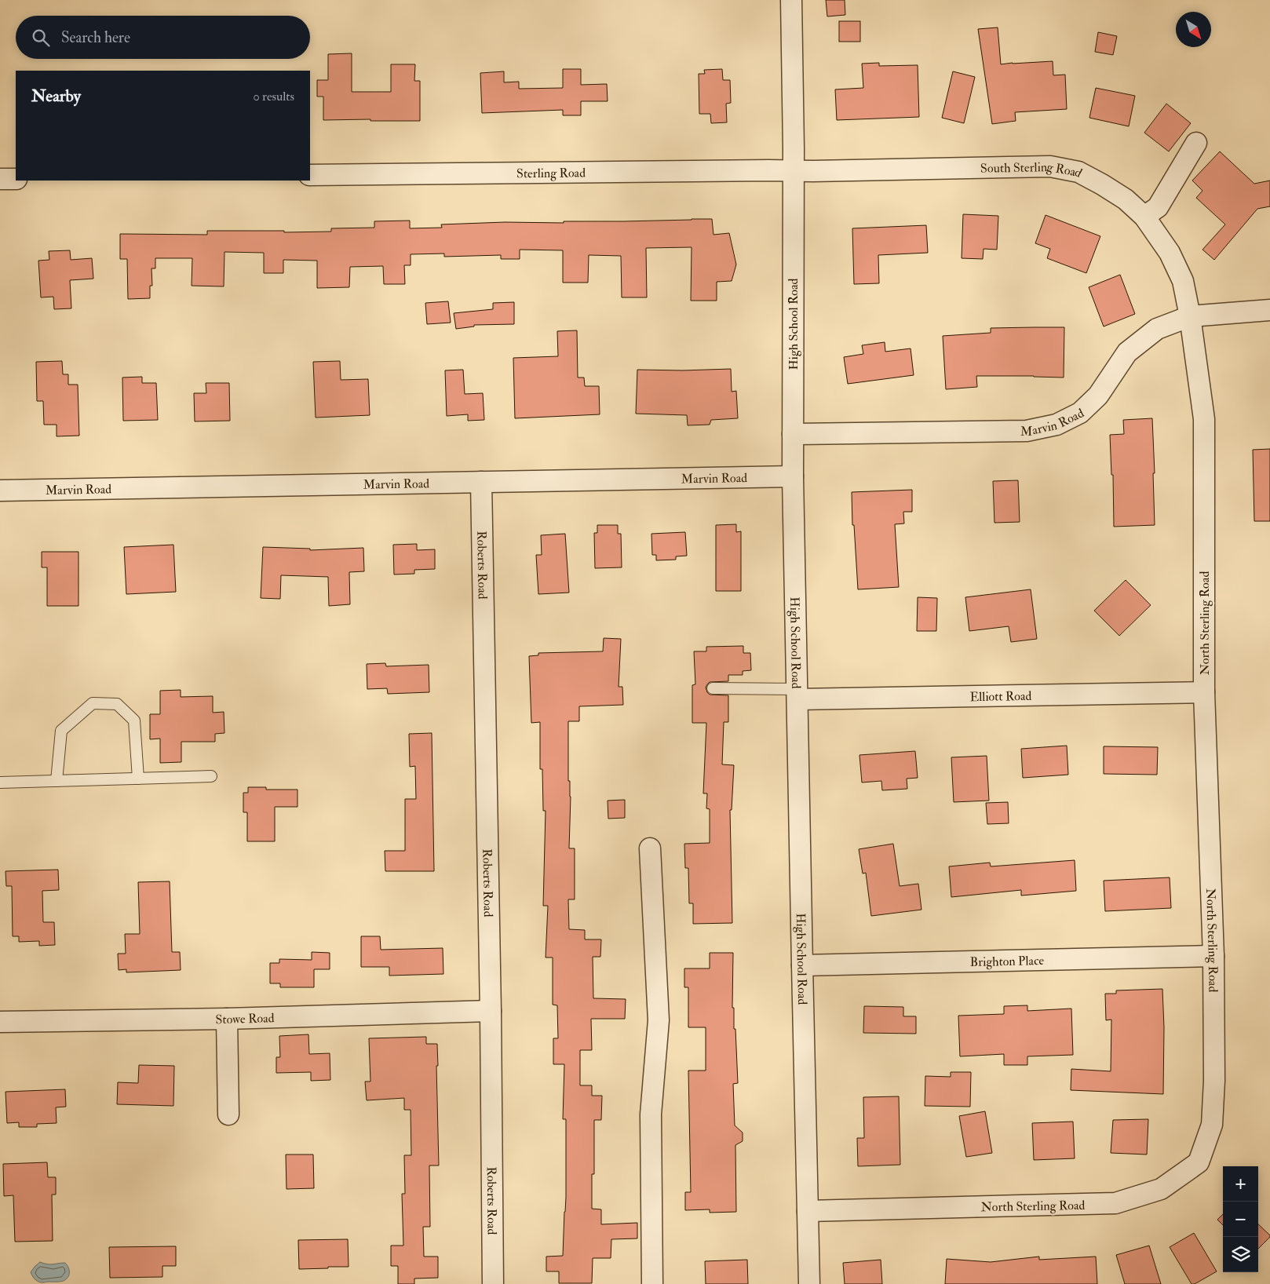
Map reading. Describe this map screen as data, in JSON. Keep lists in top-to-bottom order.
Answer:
{
  "streets": {
    "street": [
      "Sterling Road",
      "South Sterling Road",
      "High School Road",
      "Marvin Road",
      "Roberts Road",
      "North Sterling Road",
      "Elliott Road",
      "Brighton Place",
      "Stowe Road"
    ]
  },
  "crossings": [
    ["Sterling Road", "South Sterling Road"],
    ["Sterling Road", "High School Road"],
    ["South Sterling Road", "High School Road"],
    ["South Sterling Road", "Marvin Road"],
    ["South Sterling Road", "North Sterling Road"],
    ["High School Road", "Marvin Road"],
    ["High School Road", "North Sterling Road"],
    ["High School Road", "Elliott Road"],
    ["High School Road", "Brighton Place"],
    ["Marvin Road", "Roberts Road"],
    ["Marvin Road", "North Sterling Road"],
    ["Roberts Road", "Stowe Road"],
    ["North Sterling Road", "Elliott Road"],
    ["North Sterling Road", "Brighton Place"]
  ],
  "north": "bottom right",
  "page": {
    "search": "Search here",
    "heading": ["Nearby", "0 results"],
    "map_buttons": ["+", "−"]
  }
}
